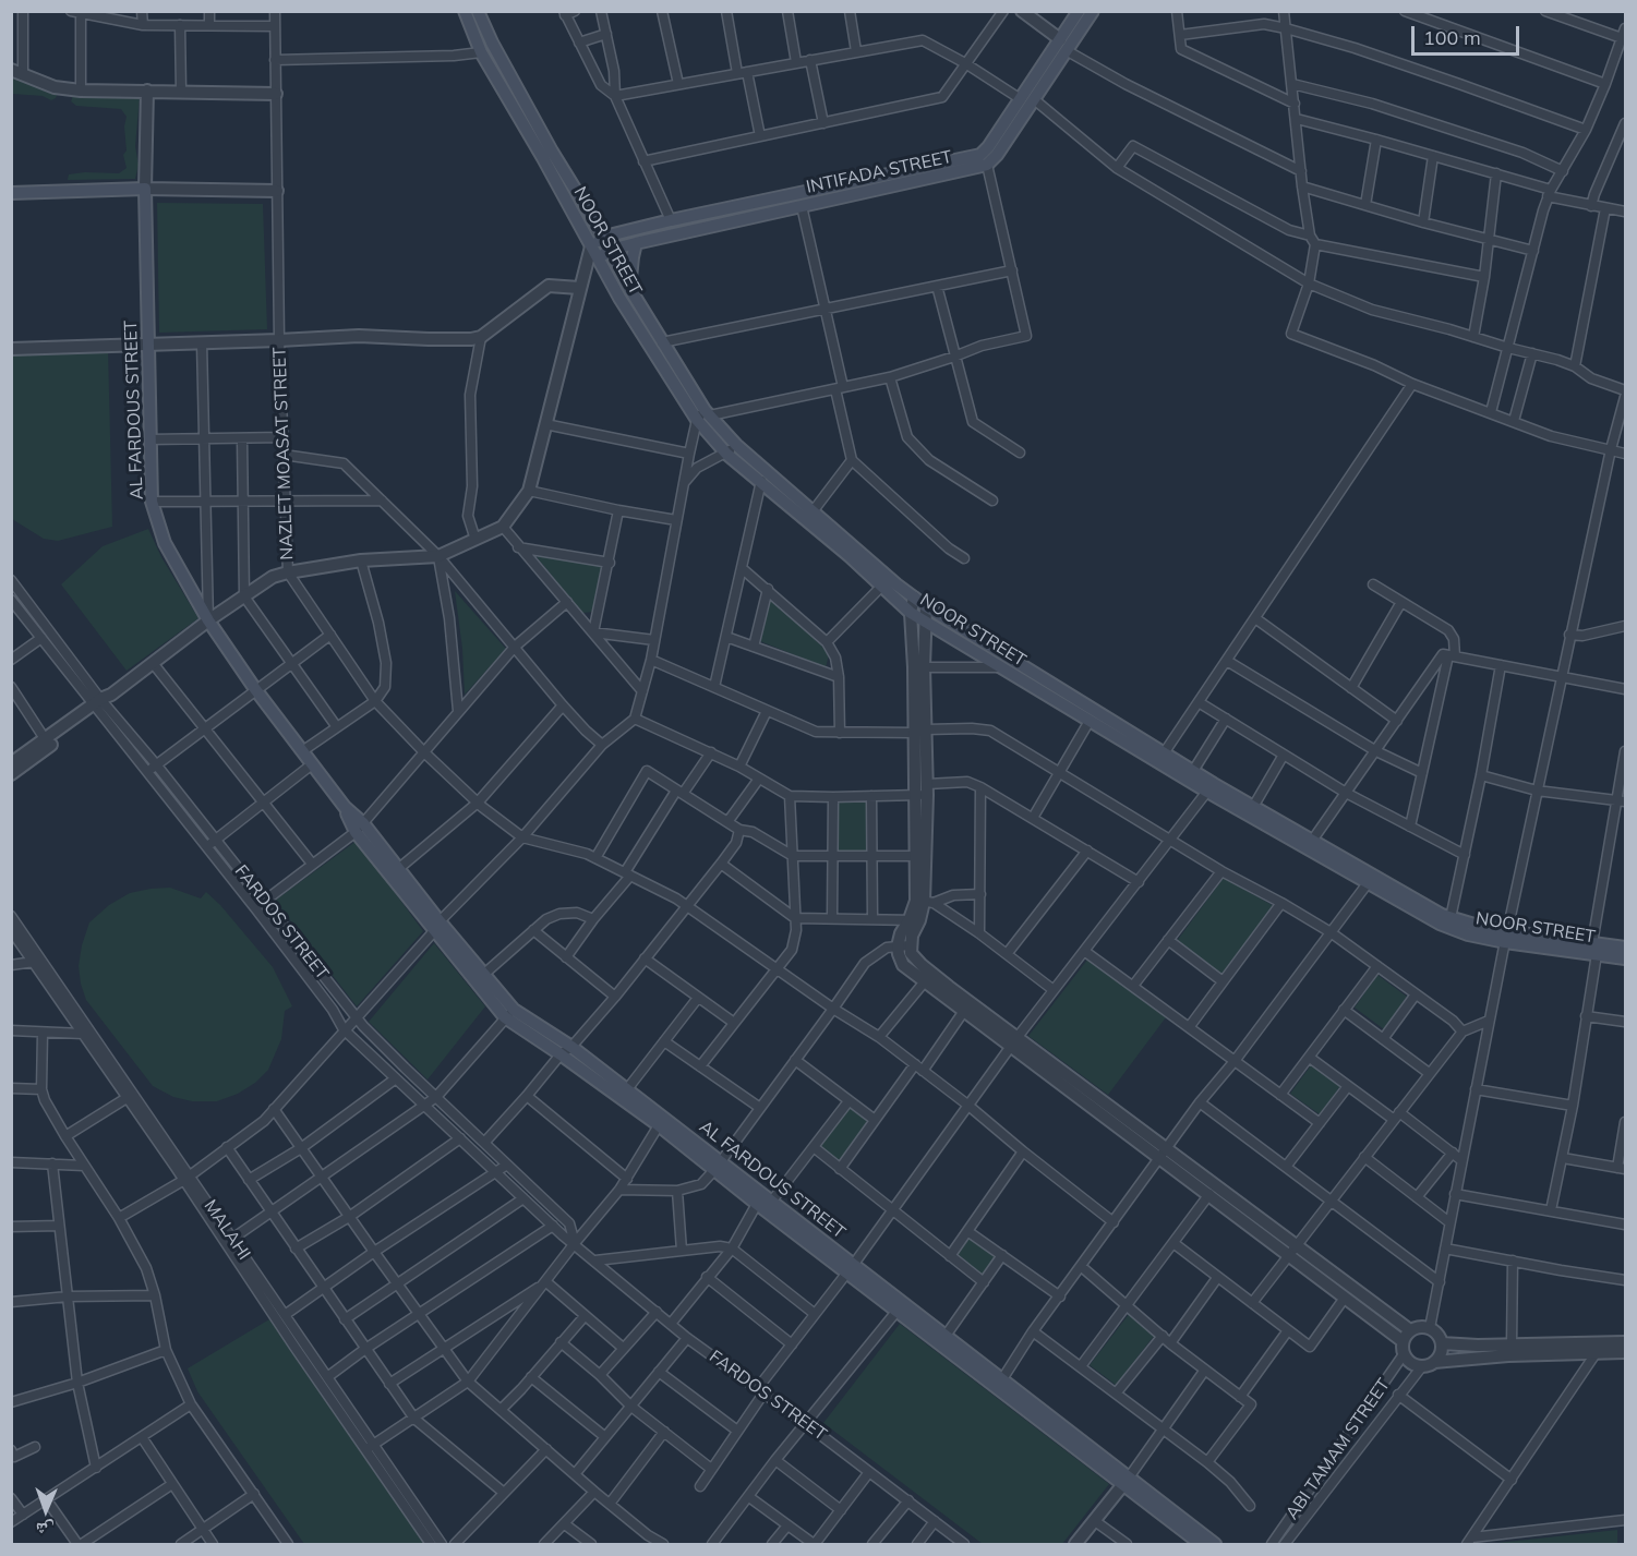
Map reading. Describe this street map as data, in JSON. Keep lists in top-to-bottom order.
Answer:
{
  "streets": {
    "main road": ["INTIFADA STREET", "NOOR STREET", "AL FARDOUS STREET"],
    "street": [
      "NAZLET MOASAT STREET",
      "FARDOS STREET",
      "MALAHI",
      "ABI TAMAM STREET"
    ]
  },
  "crossings": [
    ["INTIFADA STREET", "NOOR STREET"]
  ],
  "scale_bar": "100 m",
  "north": "bottom"
}
